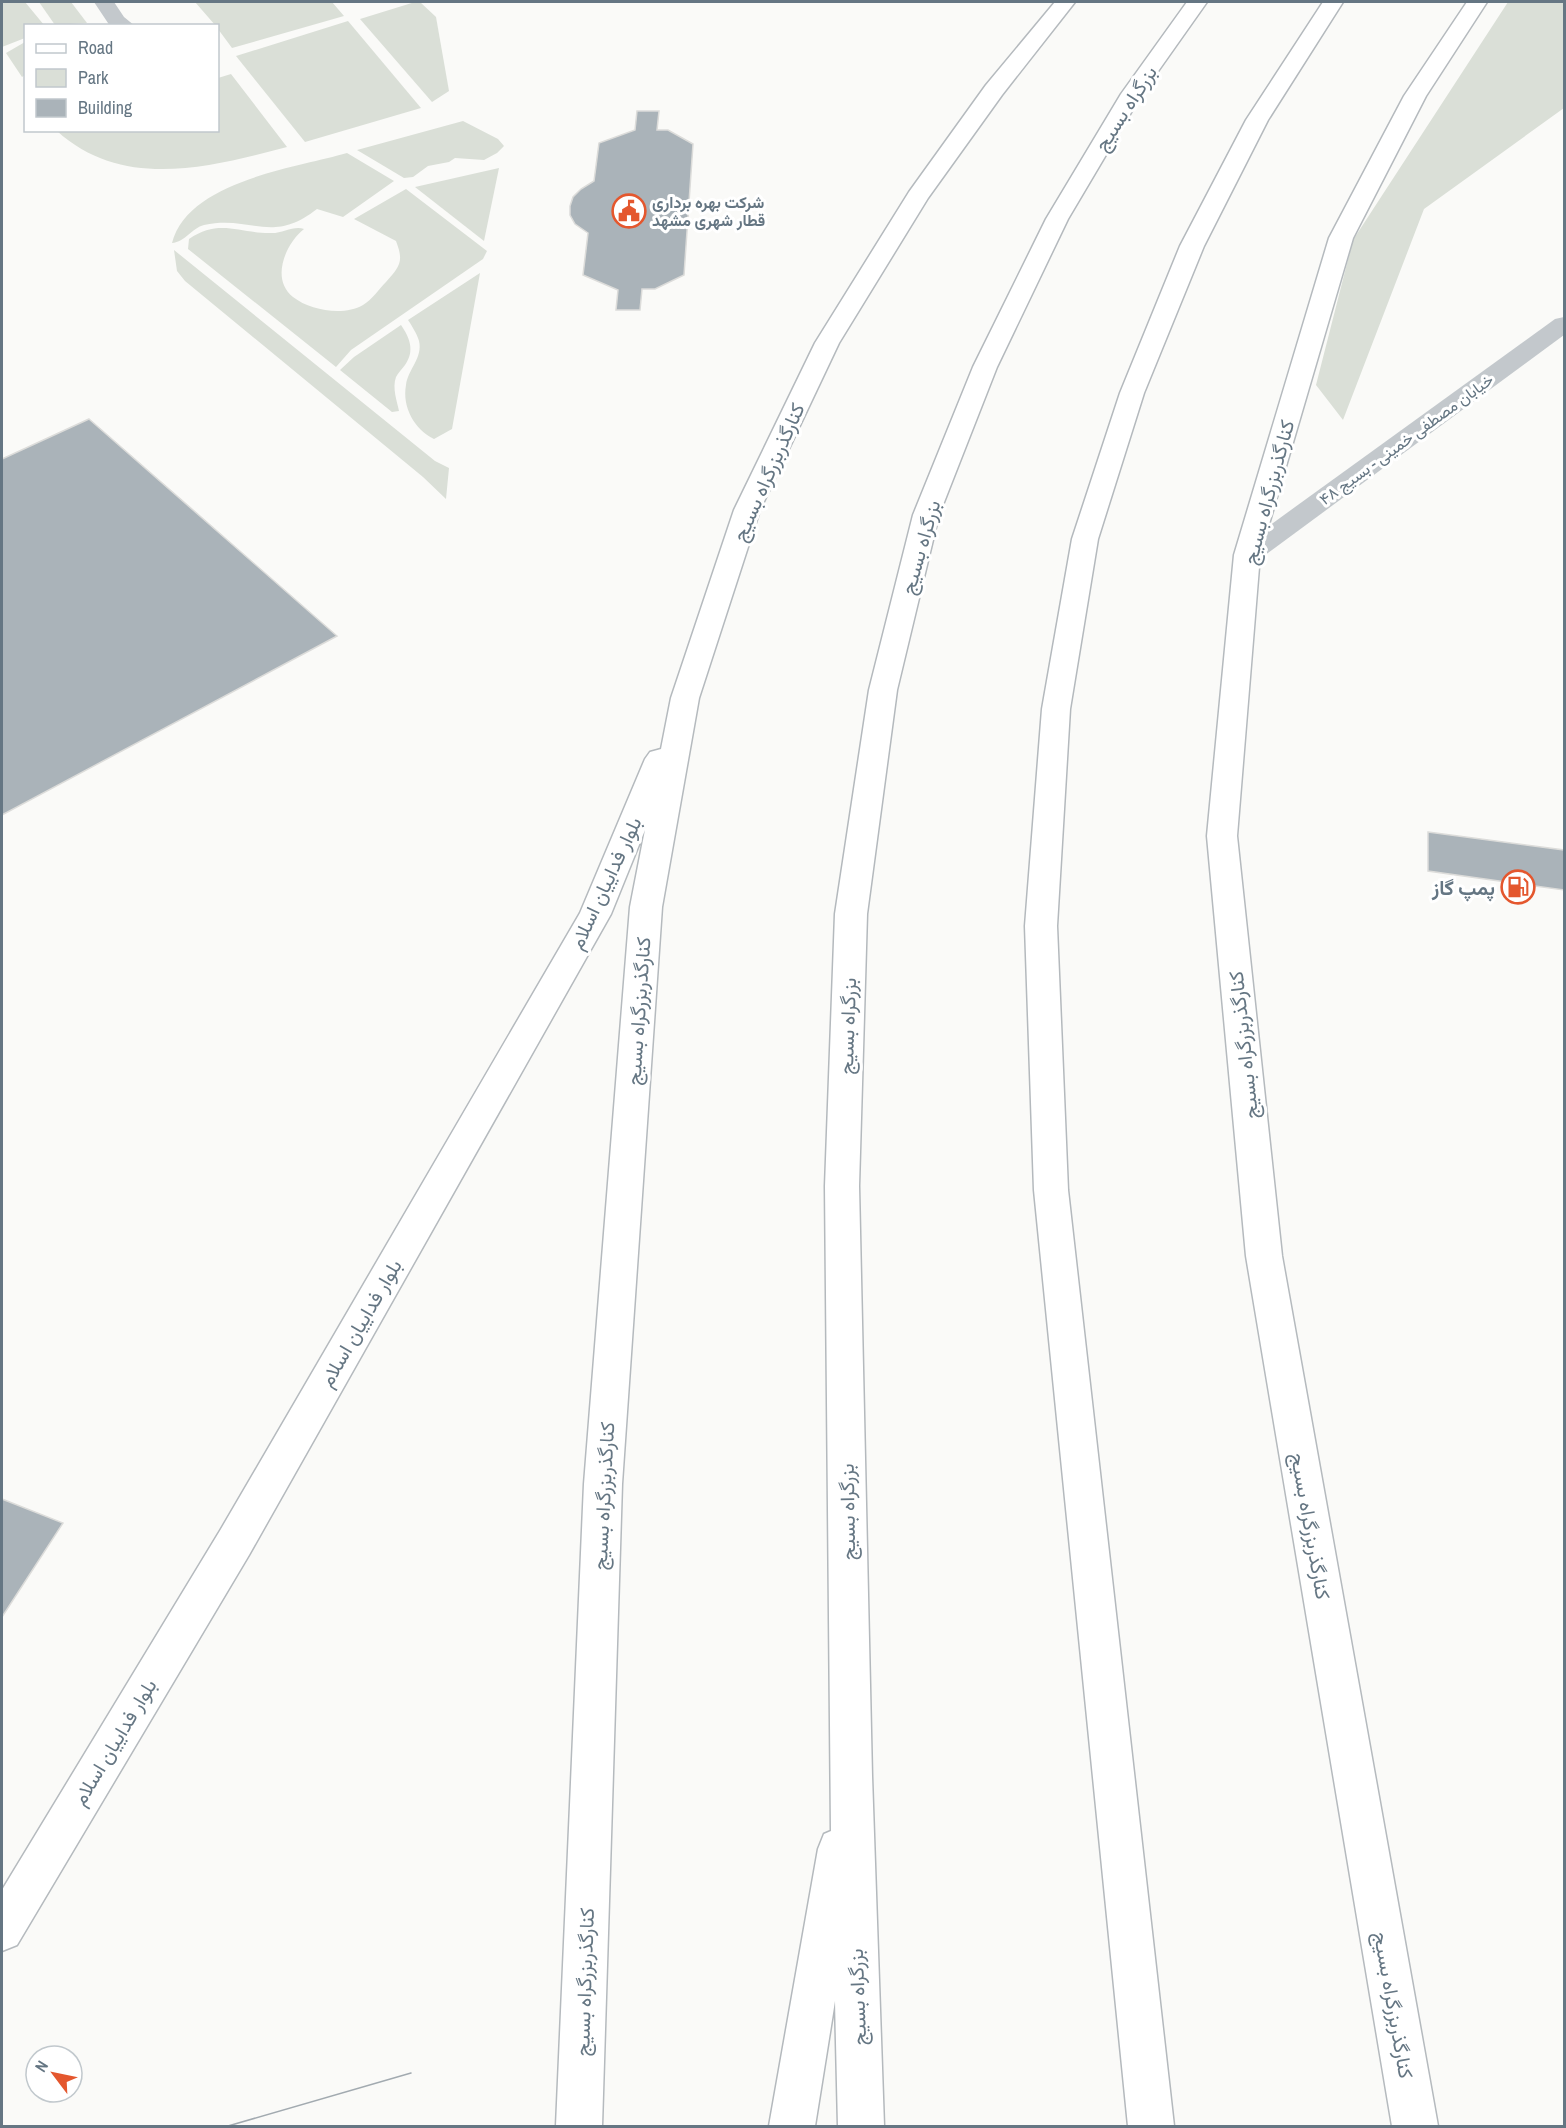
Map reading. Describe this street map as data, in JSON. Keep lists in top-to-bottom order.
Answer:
{
  "streets": {
    "main road": ["بزرگراه بسیج", "کنارگذربزرگراه بسیج", "بلوار فداییان اسلام"],
    "street": ["خیابان مصطفی خمینی - بسیج ۴۸"]
  },
  "crossings": [
    ["خیابان مصطفی خمینی - بسیج ۴۸", "کنارگذربزرگراه بسیج"],
    ["کنارگذربزرگراه بسیج", "بلوار فداییان اسلام"]
  ],
  "places": {
    "public building": ["شرکت بهره برداری قطار شهری مشهد"],
    "fuel station": ["پمپ گاز"]
  },
  "legend": ["Road", "Park", "Building"],
  "north": "top left"
}
